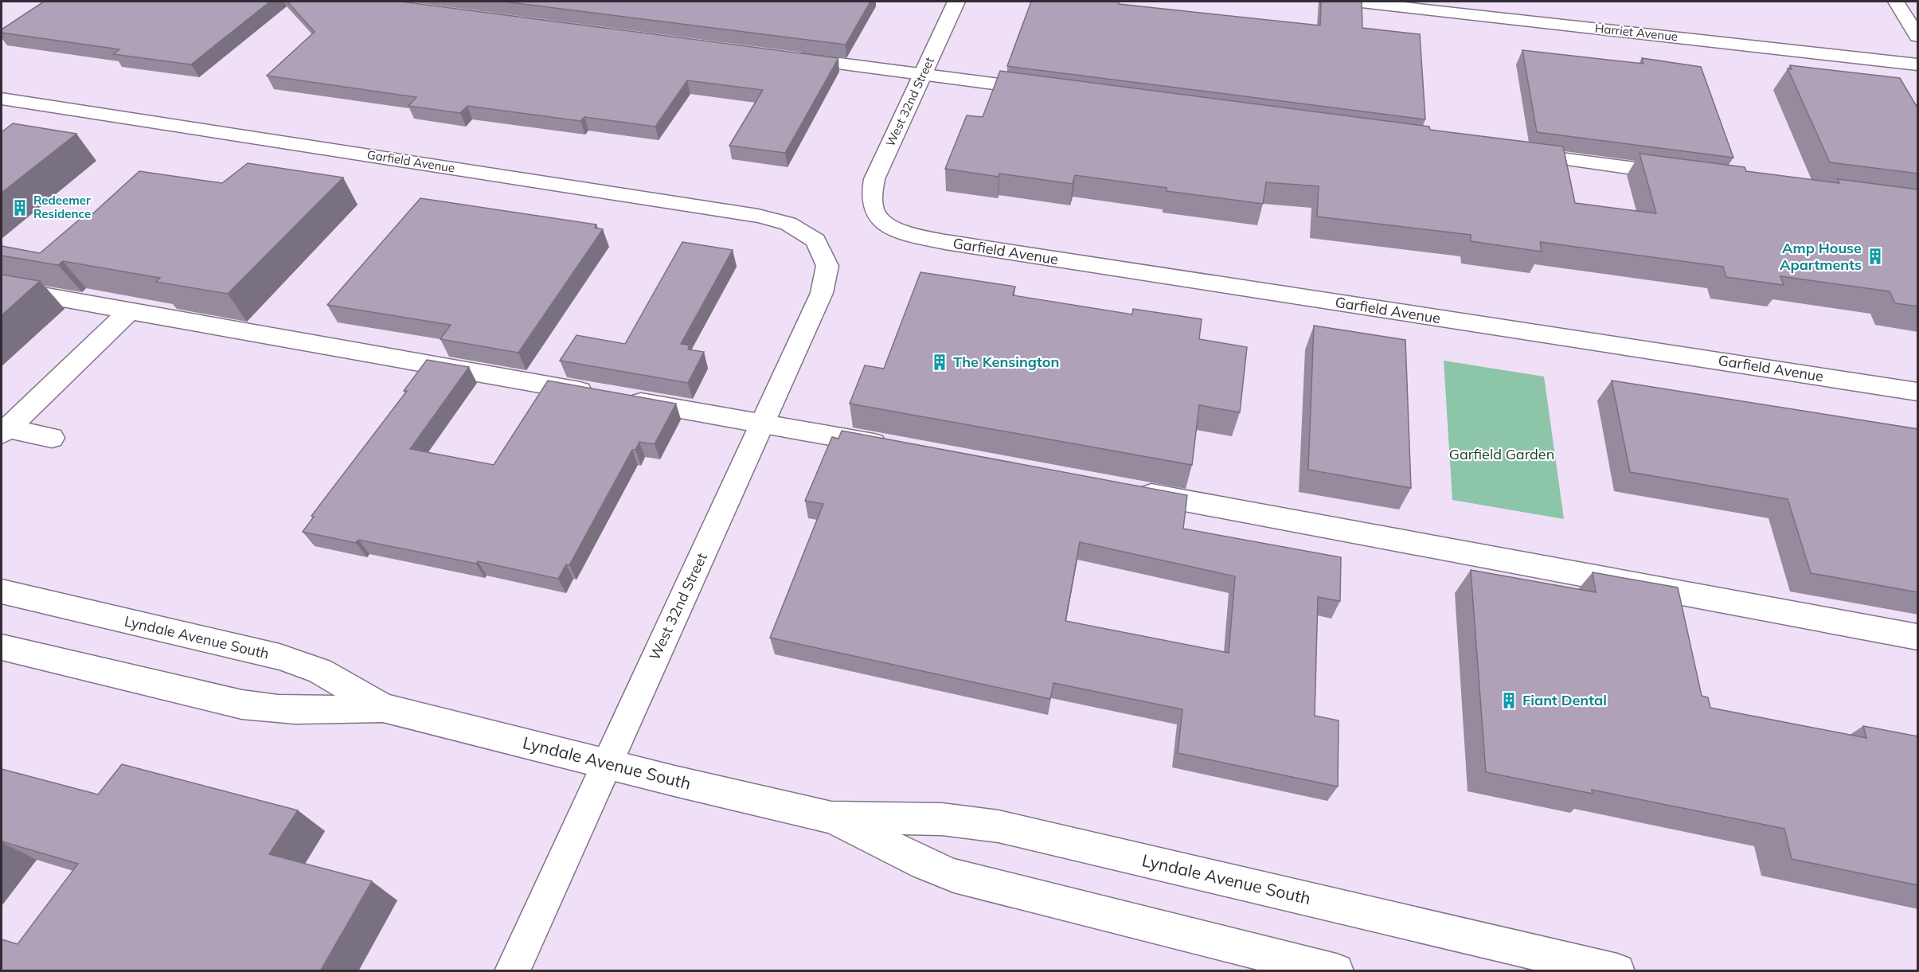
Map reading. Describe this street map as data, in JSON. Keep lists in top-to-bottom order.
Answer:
{
  "streets": {
    "street": [
      "Harriet Avenue",
      "West 32nd Street",
      "Garfield Avenue",
      "Lyndale Avenue South"
    ]
  },
  "crossings": [
    ["West 32nd Street", "Garfield Avenue"],
    ["West 32nd Street", "Lyndale Avenue South"]
  ],
  "parks": ["Garfield Garden"],
  "places": {
    "building": [
      "Redeemer Residence",
      "Amp House Apartments",
      "The Kensington",
      "Fiant Dental"
    ]
  }
}
